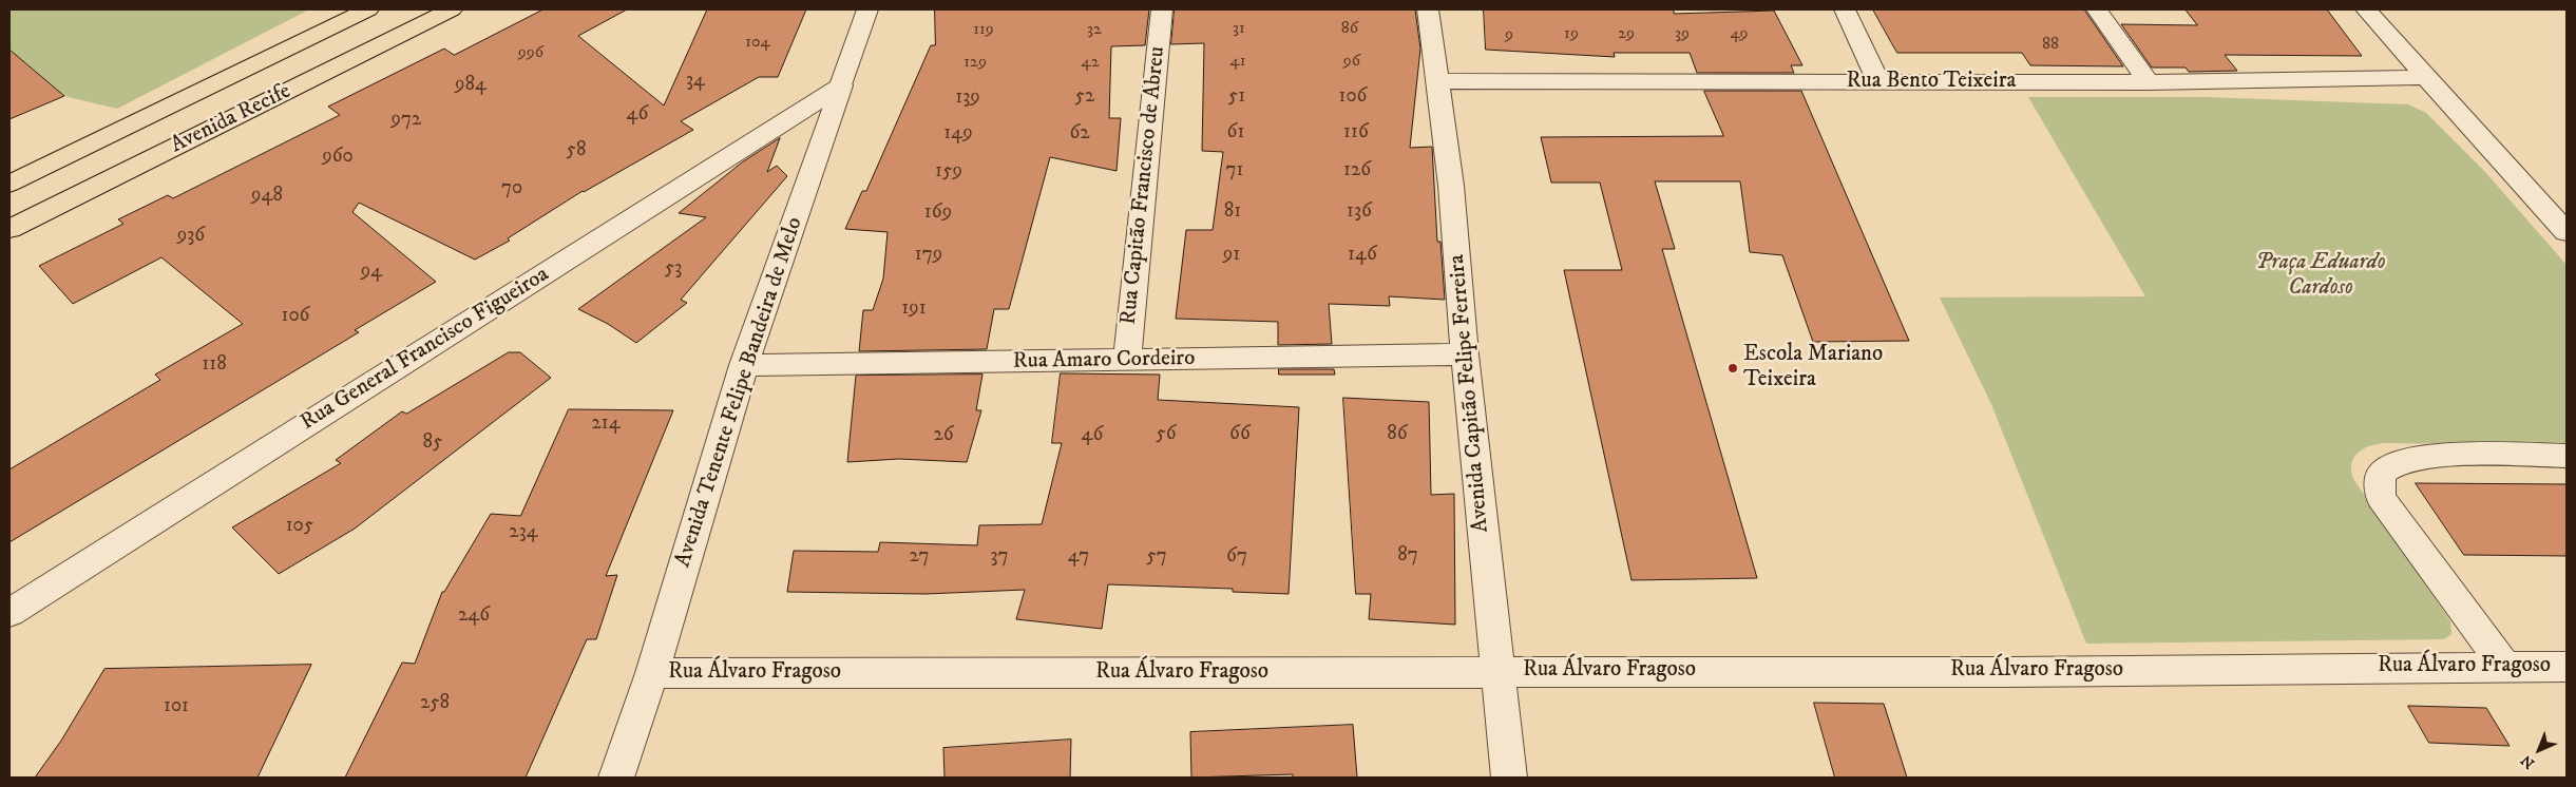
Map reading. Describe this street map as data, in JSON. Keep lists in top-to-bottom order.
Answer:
{
  "streets": {
    "main road": ["Avenida Recife"],
    "street": [
      "Rua Bento Teixeira",
      "Rua Capitão Francisco de Abreu",
      "Rua General Francisco Figueiroa",
      "Rua Amaro Cordeiro",
      "Avenida Tenente Felipe Bandeira de Melo",
      "Avenida Capitão Felipe Ferreira",
      "Rua Álvaro Fragoso"
    ]
  },
  "crossings": [
    ["Rua Bento Teixeira", "Avenida Capitão Felipe Ferreira"],
    ["Rua Capitão Francisco de Abreu", "Rua Amaro Cordeiro"],
    ["Rua General Francisco Figueiroa", "Avenida Tenente Felipe Bandeira de Melo"],
    ["Rua Amaro Cordeiro", "Avenida Tenente Felipe Bandeira de Melo"],
    ["Rua Amaro Cordeiro", "Avenida Capitão Felipe Ferreira"],
    ["Avenida Tenente Felipe Bandeira de Melo", "Rua Álvaro Fragoso"],
    ["Avenida Capitão Felipe Ferreira", "Rua Álvaro Fragoso"]
  ],
  "parks": ["Praça Eduardo Cardoso"],
  "places": ["Escola Mariano Teixeira"],
  "house_numbers": [
    "31",
    "86",
    "119",
    "32",
    "19",
    "29",
    "39",
    "49",
    "9",
    "104",
    "88",
    "996",
    "41",
    "96",
    "129",
    "42",
    "34",
    "984",
    "52",
    "51",
    "106",
    "139",
    "46",
    "972",
    "61",
    "116",
    "149",
    "62",
    "58",
    "960",
    "71",
    "126",
    "159",
    "70",
    "948",
    "81",
    "136",
    "169",
    "936",
    "179",
    "91",
    "146",
    "53",
    "94",
    "191",
    "106",
    "118",
    "214",
    "56",
    "66",
    "86",
    "26",
    "46",
    "85",
    "105",
    "234",
    "87",
    "27",
    "37",
    "47",
    "57",
    "67",
    "246",
    "258",
    "101"
  ],
  "north": "bottom left"
}
